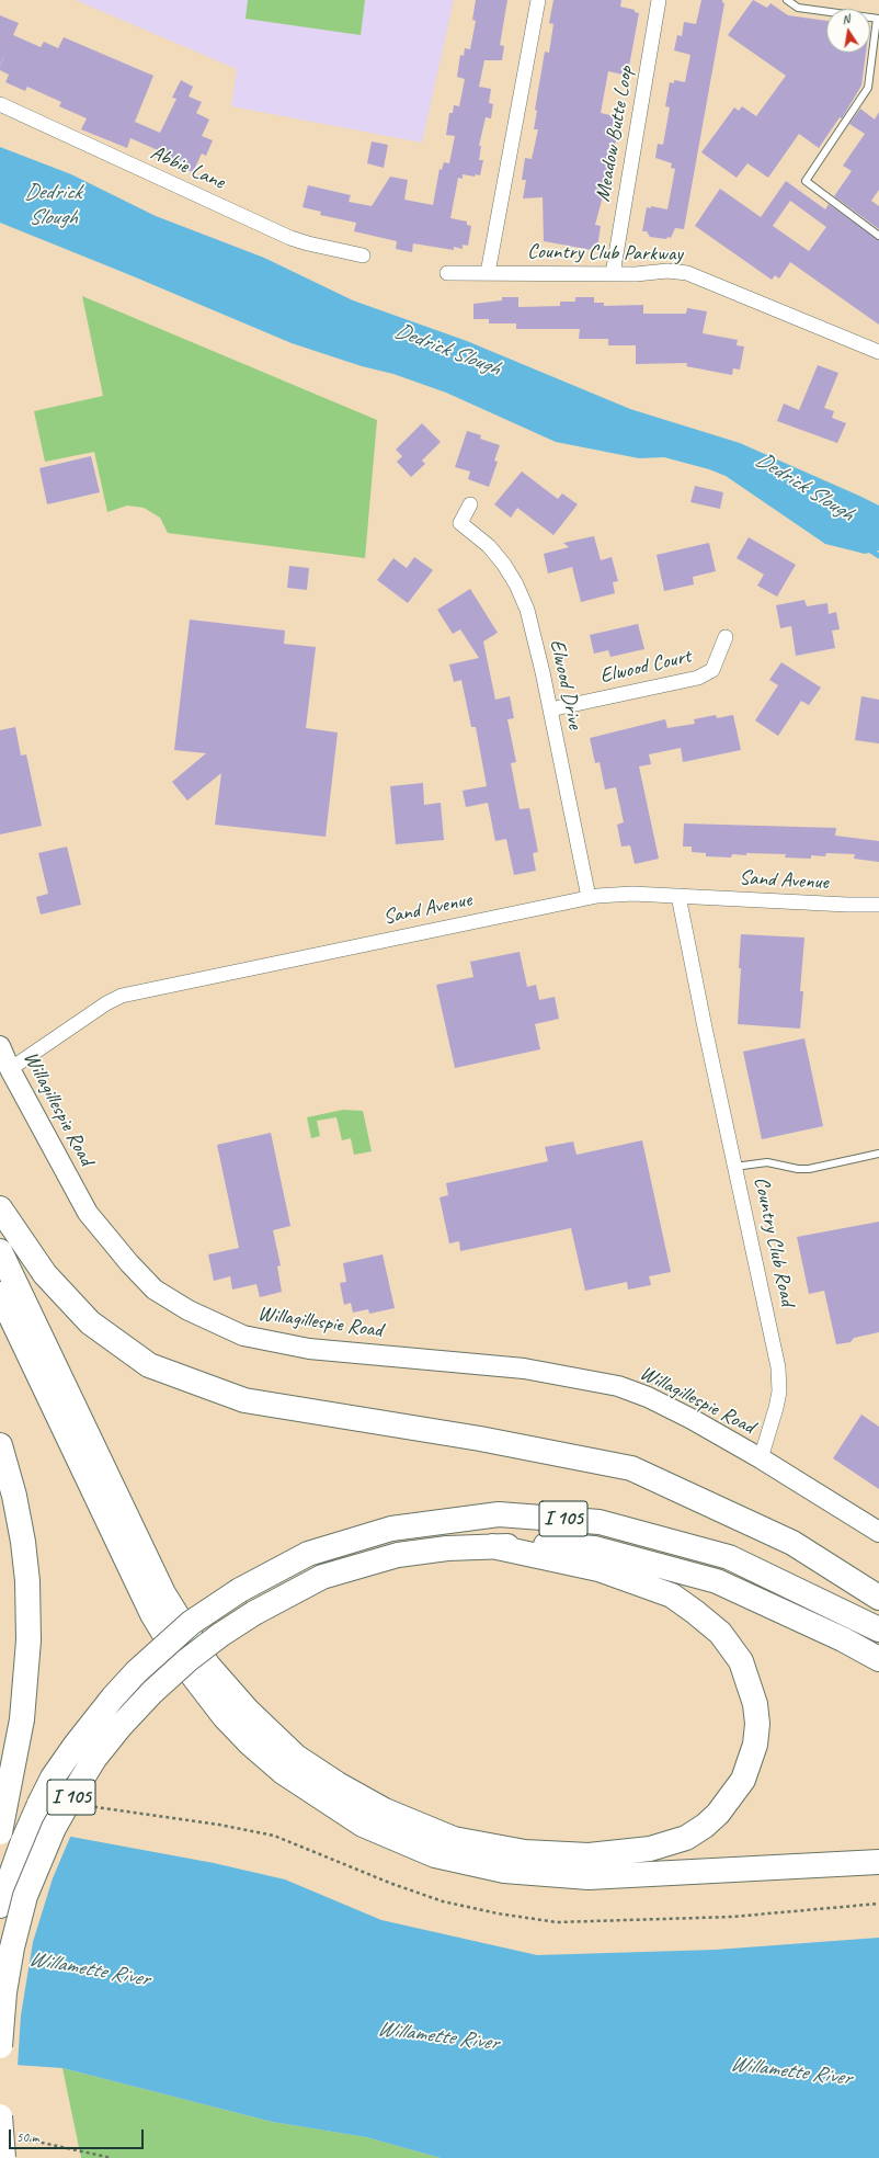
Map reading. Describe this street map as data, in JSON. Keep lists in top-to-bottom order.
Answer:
{
  "streets": {
    "highway": ["I 105"],
    "street": [
      "Meadow Butte Loop",
      "Abbie Lane",
      "Country Club Parkway",
      "Elwood Court",
      "Elwood Drive",
      "Sand Avenue",
      "Willagillespie Road",
      "Country Club Road"
    ]
  },
  "crossings": [
    ["Meadow Butte Loop", "Country Club Parkway"],
    ["Elwood Court", "Elwood Drive"],
    ["Elwood Drive", "Sand Avenue"],
    ["Sand Avenue", "Willagillespie Road"],
    ["Sand Avenue", "Country Club Road"],
    ["Willagillespie Road", "Country Club Road"]
  ],
  "water": ["Dedrick Slough", "Willamette River"],
  "scale_bar": "50 m",
  "north": "top"
}
